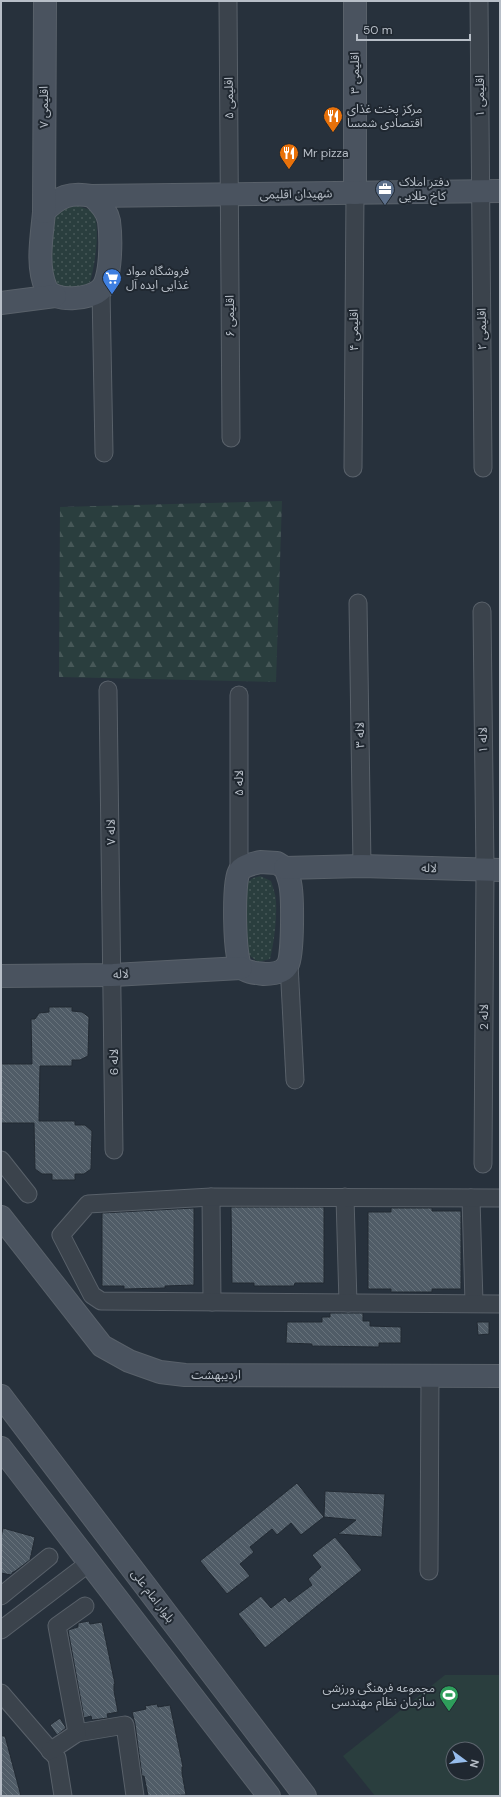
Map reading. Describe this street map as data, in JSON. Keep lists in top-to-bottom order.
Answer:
{
  "streets": {
    "street": [
      "اقلیمی ۳",
      "اقلیمی ۱",
      "اقلیمی ۵",
      "اقلیمی ۷",
      "شهیدان اقلیمی",
      "اقلیمی ۶",
      "اقلیمی ۲",
      "اقلیمی ۴",
      "لاله ۳",
      "لاله ۱",
      "لاله ۵",
      "لاله ۷",
      "لاله",
      "لاله 2",
      "لاله 6",
      "اردیبهشت",
      "بلوار امام علی"
    ]
  },
  "crossings": [
    ["اقلیمی ۳", "شهیدان اقلیمی"],
    ["اقلیمی ۳", "اقلیمی ۴"],
    ["اقلیمی ۱", "شهیدان اقلیمی"],
    ["اقلیمی ۱", "اقلیمی ۲"],
    ["اقلیمی ۵", "شهیدان اقلیمی"],
    ["اقلیمی ۵", "اقلیمی ۶"],
    ["اقلیمی ۷", "شهیدان اقلیمی"],
    ["شهیدان اقلیمی", "اقلیمی ۶"],
    ["شهیدان اقلیمی", "اقلیمی ۲"],
    ["شهیدان اقلیمی", "اقلیمی ۴"],
    ["لاله ۳", "لاله"],
    ["لاله ۱", "لاله"],
    ["لاله ۱", "لاله 2"],
    ["لاله ۵", "لاله"],
    ["لاله ۷", "لاله"],
    ["لاله ۷", "لاله 6"],
    ["لاله", "لاله 2"],
    ["لاله", "لاله 6"]
  ],
  "places": {
    "restaurant": ["مرکز پخت غذای اقتصادی شمسا", "Mr pizza"],
    "office": ["دفتر املاک کاخ طلایی"],
    "supermarket": ["فروشگاه مواد غذایی ایده آل"],
    "sports": ["مجموعه فرهنگی ورزشی سازمان نظام مهندسی"]
  },
  "scale_bar": "50 m",
  "north": "right"
}
